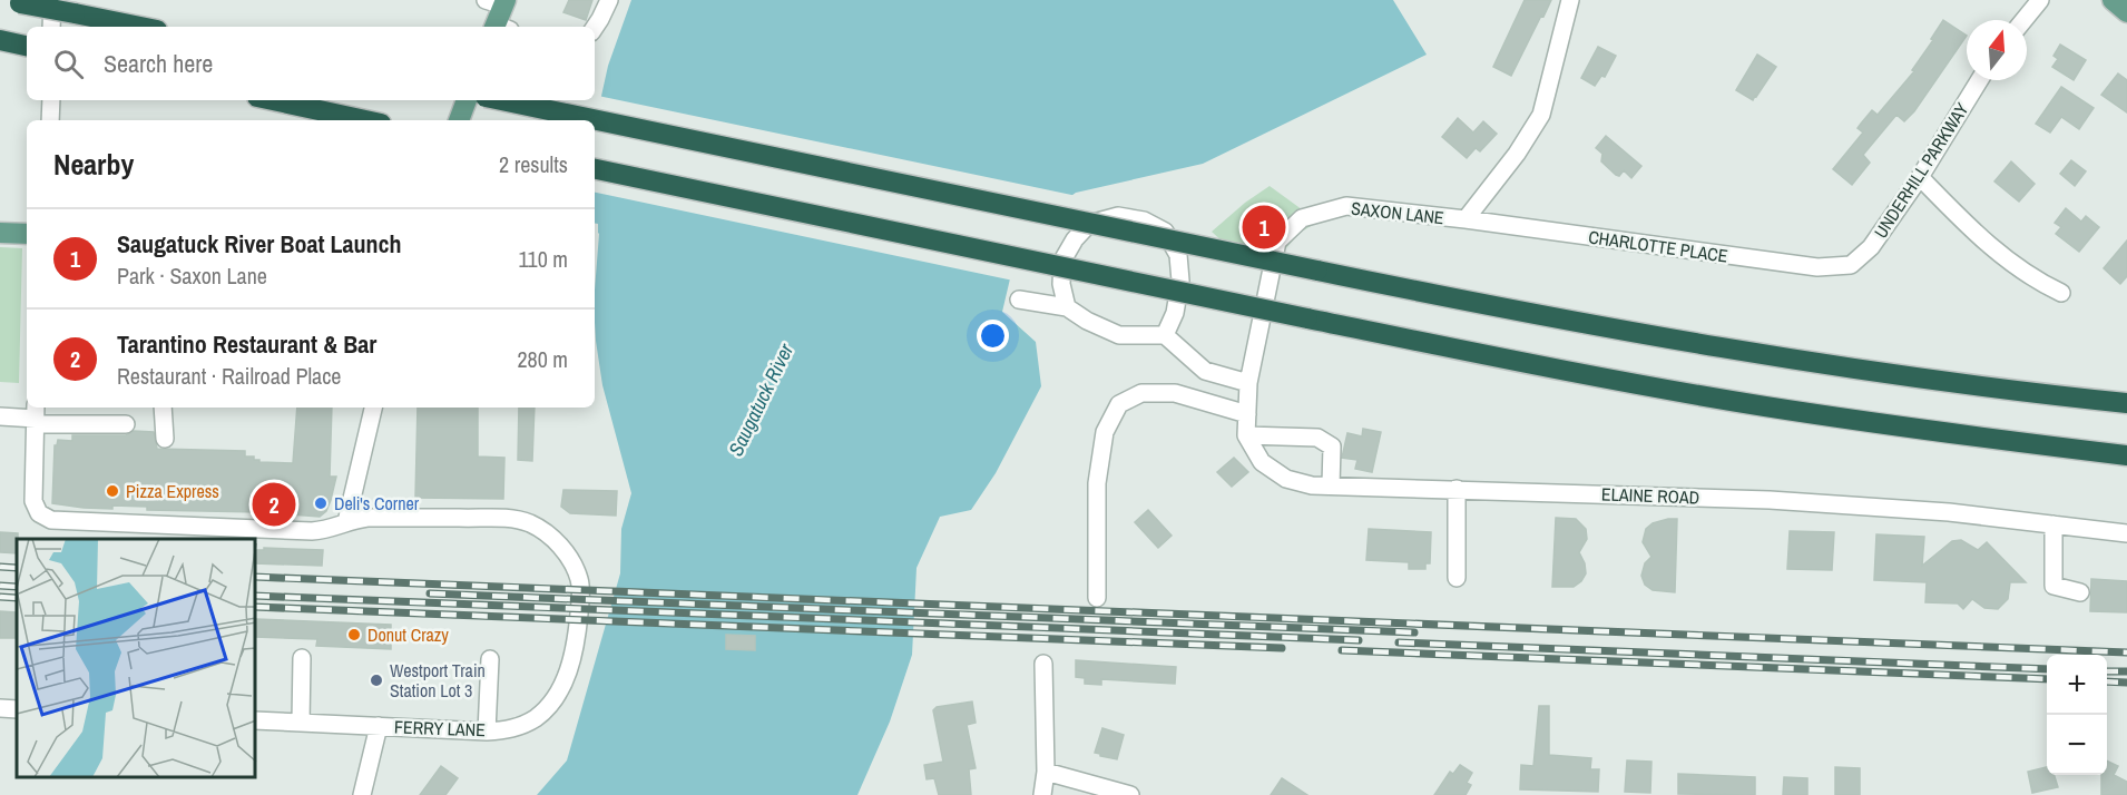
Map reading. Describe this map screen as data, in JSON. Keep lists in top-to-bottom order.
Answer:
{
  "streets": {
    "street": [
      "UNDERHILL PARKWAY",
      "SAXON LANE",
      "CHARLOTTE PLACE",
      "ELAINE ROAD",
      "FERRY LANE"
    ]
  },
  "crossings": [
    ["UNDERHILL PARKWAY", "CHARLOTTE PLACE"],
    ["SAXON LANE", "CHARLOTTE PLACE"]
  ],
  "water": ["Saugatuck River"],
  "places": [
    "Pizza Express",
    "Deli's Corner",
    "Donut Crazy",
    "Westport Train Station Lot 3"
  ],
  "north": "top",
  "page": {
    "search": "Search here",
    "heading": ["Nearby", "2 results"],
    "pins": ["1", "2"],
    "list": [
      {
        "mark": "1",
        "name": "Saugatuck River Boat Launch",
        "note": "Park · Saxon Lane",
        "value": "110 m"
      },
      {
        "mark": "2",
        "name": "Tarantino Restaurant & Bar",
        "note": "Restaurant · Railroad Place",
        "value": "280 m"
      }
    ],
    "map_buttons": ["+", "−"]
  }
}
